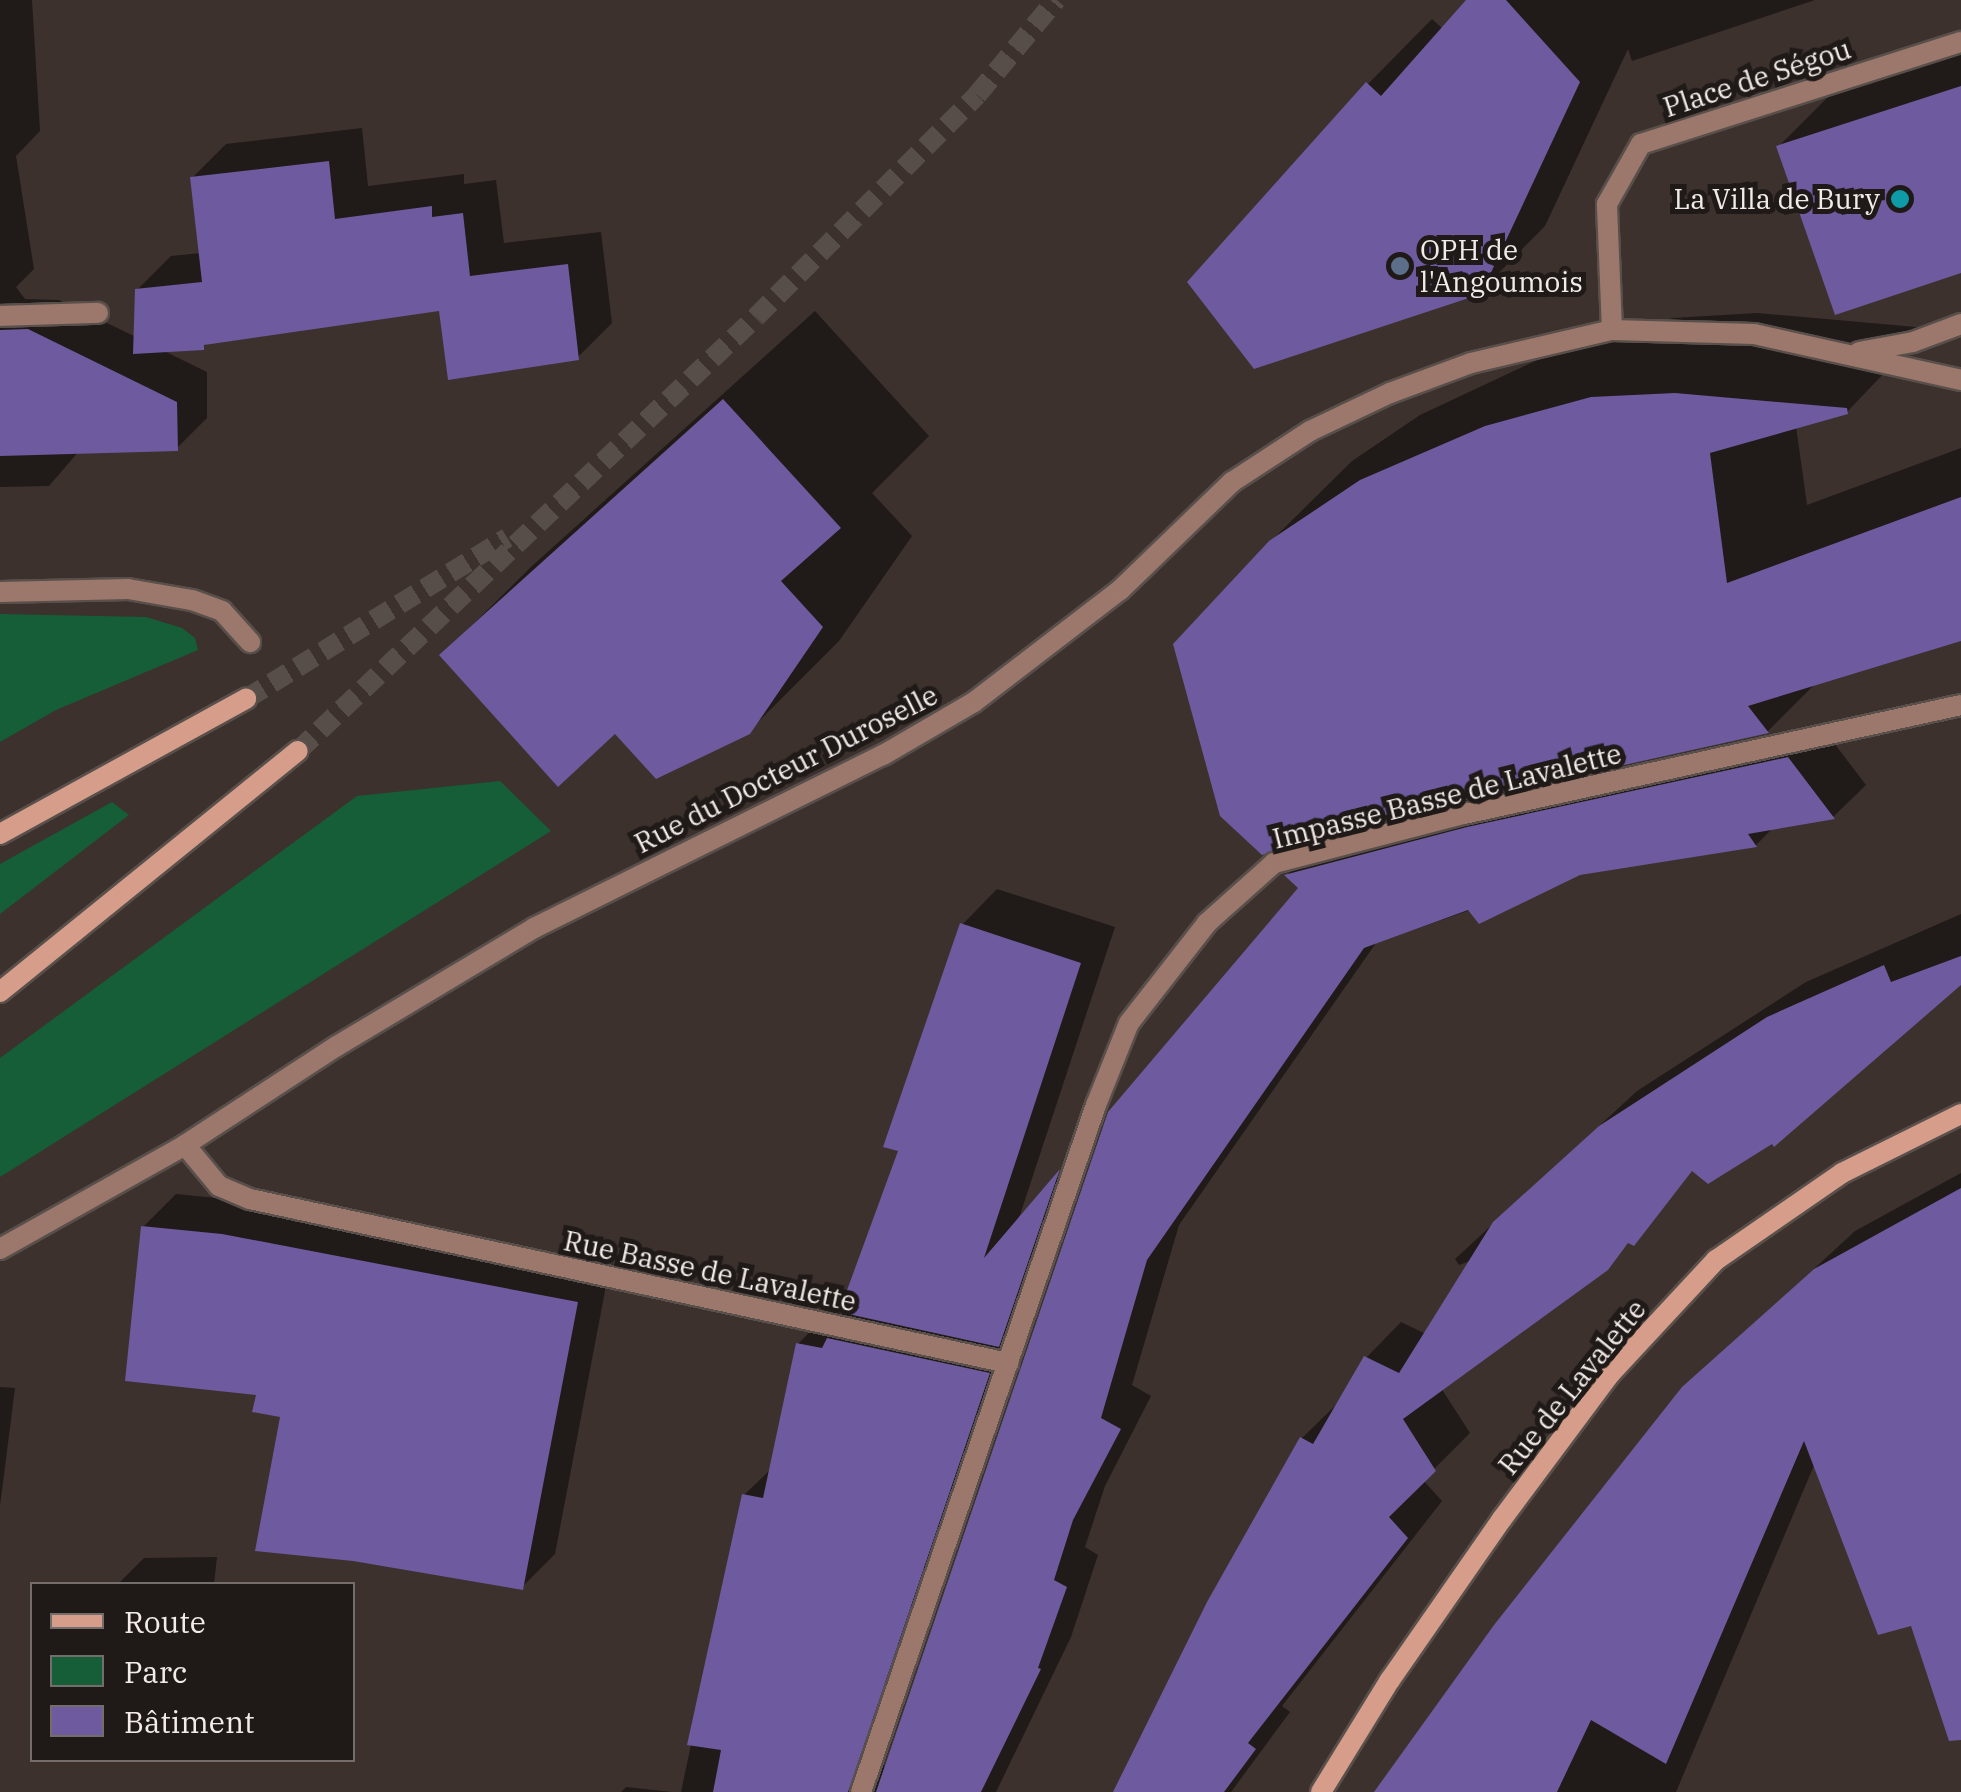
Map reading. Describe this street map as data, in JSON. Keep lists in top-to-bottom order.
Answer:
{
  "streets": {
    "street": [
      "Place de Ségou",
      "Rue du Docteur Duroselle",
      "Impasse Basse de Lavalette",
      "Rue Basse de Lavalette",
      "Rue de Lavalette"
    ]
  },
  "crossings": [
    ["Place de Ségou", "Rue du Docteur Duroselle"],
    ["Rue du Docteur Duroselle", "Rue Basse de Lavalette"],
    ["Impasse Basse de Lavalette", "Rue Basse de Lavalette"]
  ],
  "places": ["La Villa de Bury", "OPH de l'Angoumois"],
  "legend": ["Route", "Parc", "Bâtiment"]
}
